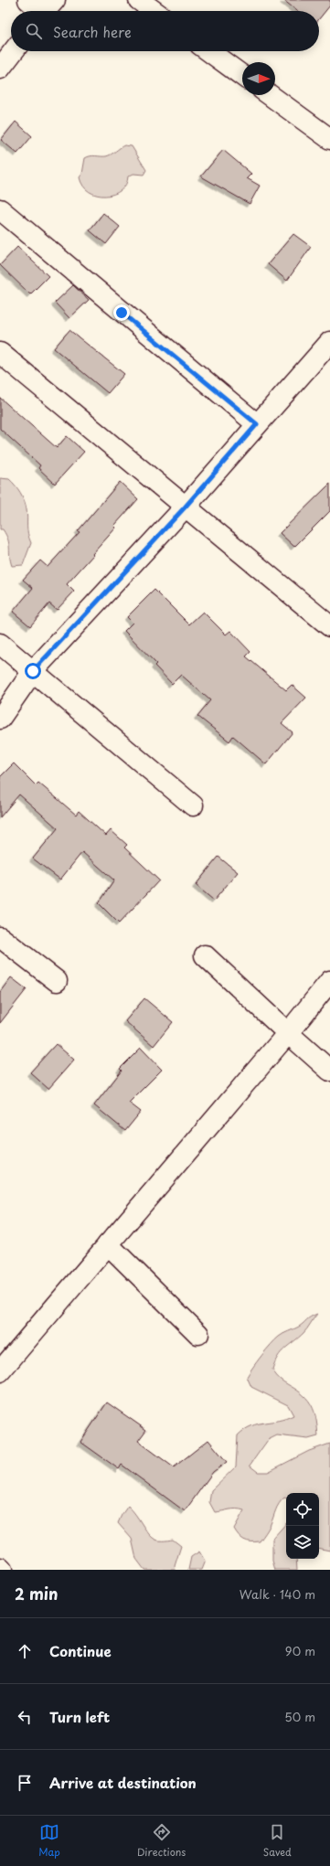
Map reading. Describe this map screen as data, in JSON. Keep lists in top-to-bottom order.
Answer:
{
  "north": "right",
  "page": {
    "search": "Search here",
    "heading": ["2 min", "Walk · 140 m"],
    "list": [
      ["Continue", "90 m"],
      ["Turn left", "50 m"],
      "Arrive at destination"
    ],
    "nav": ["Map", "Directions", "Saved"]
  }
}
